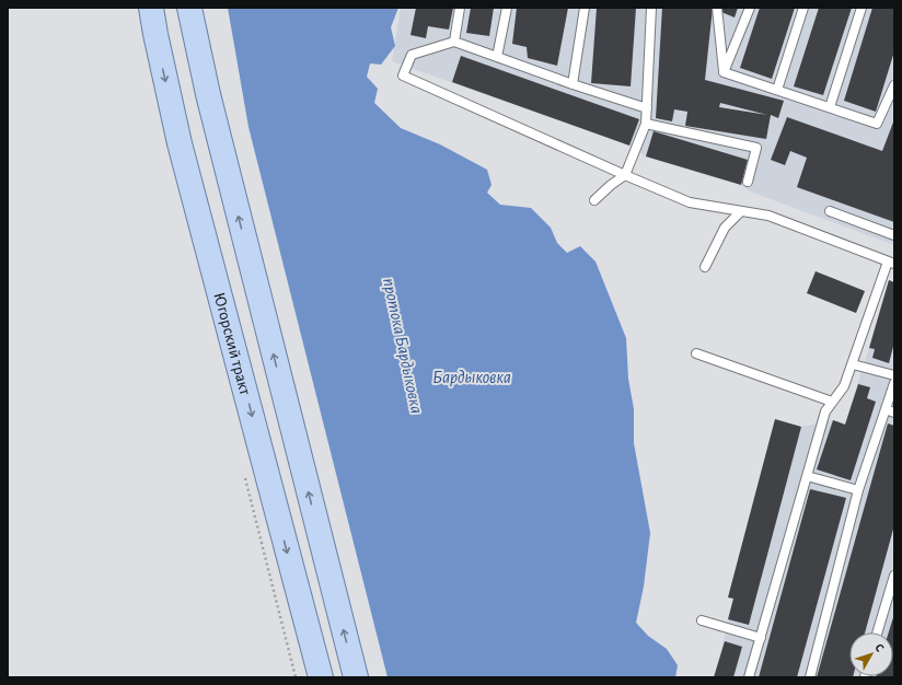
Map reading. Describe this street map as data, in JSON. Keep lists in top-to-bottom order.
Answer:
{
  "streets": {
    "main road": ["Югорский тракт"]
  },
  "water": ["протока Бардыковка", "Бардыковка"],
  "north": "top right"
}
